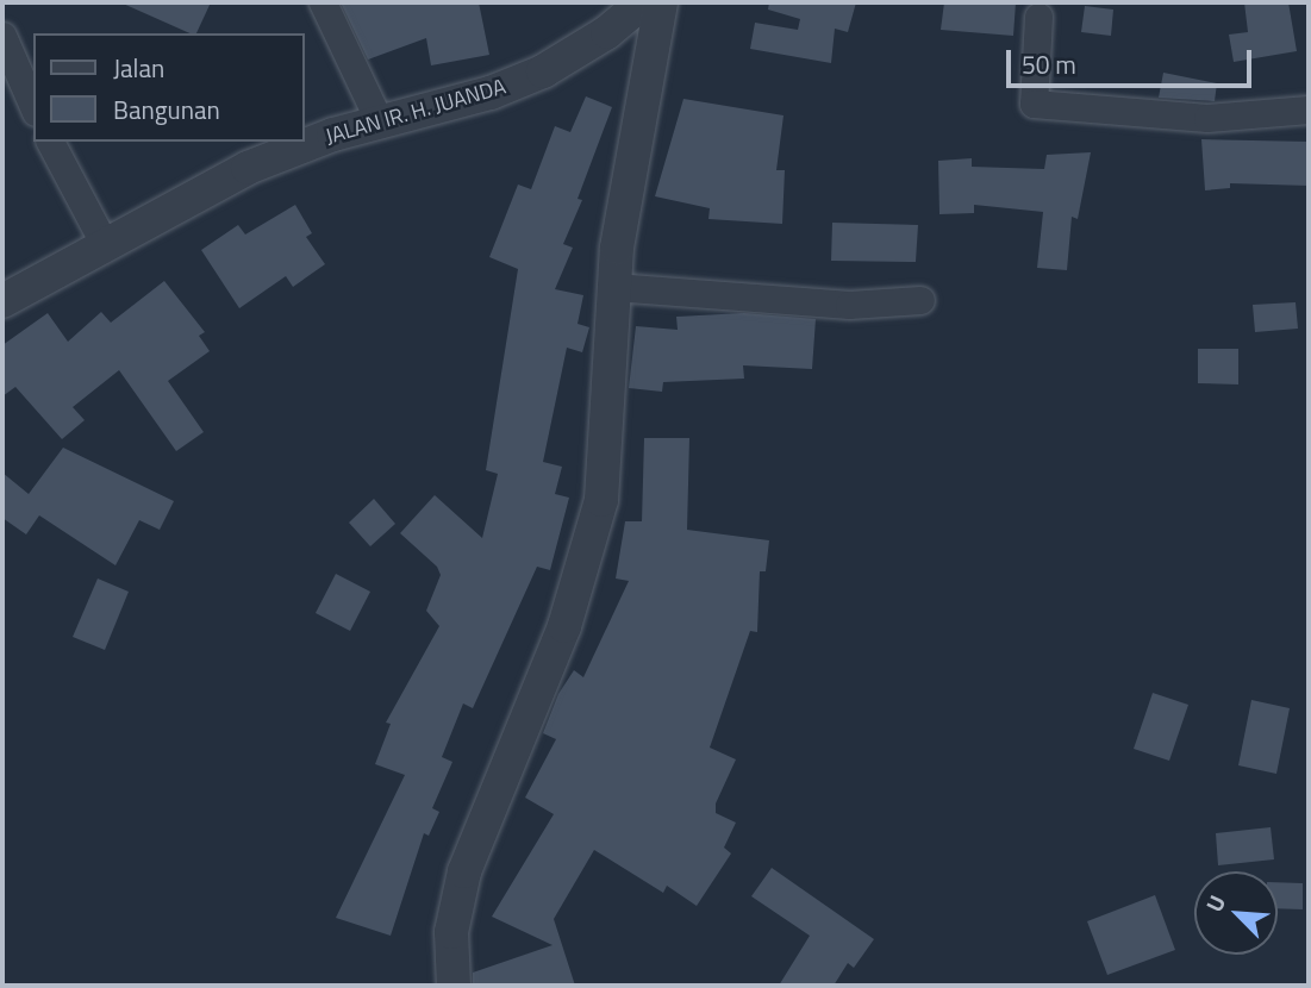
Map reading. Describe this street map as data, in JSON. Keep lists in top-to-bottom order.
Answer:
{
  "streets": {
    "street": ["JALAN IR. H. JUANDA"]
  },
  "legend": ["Jalan", "Bangunan"],
  "scale_bar": "50 m",
  "north": "top left"
}
